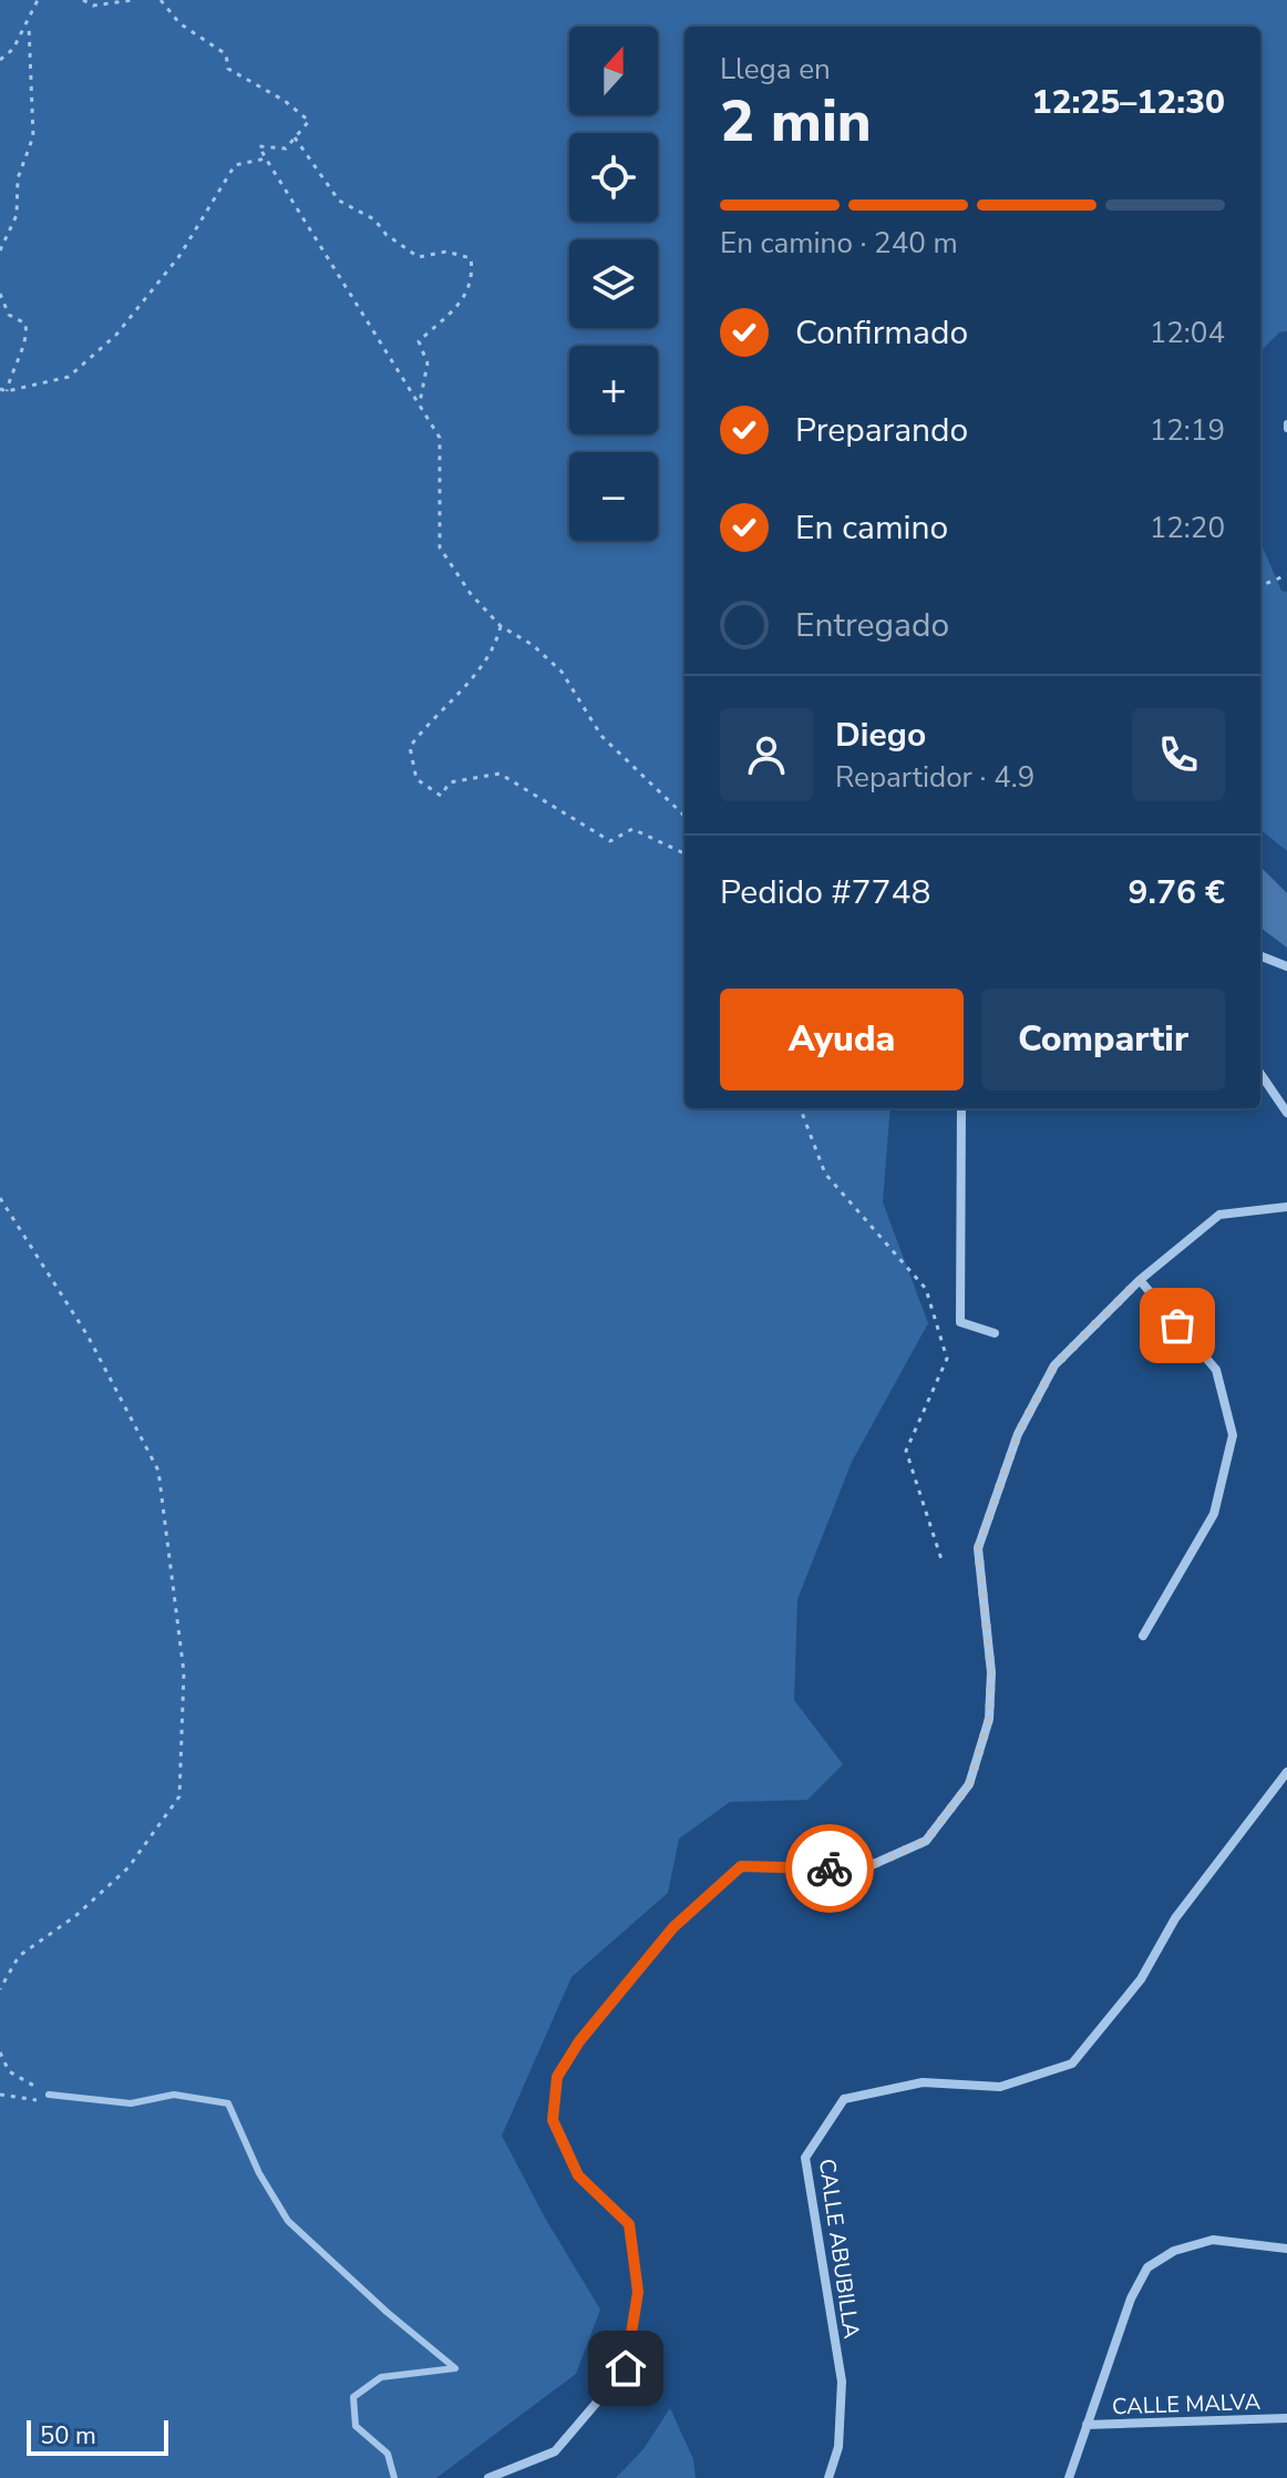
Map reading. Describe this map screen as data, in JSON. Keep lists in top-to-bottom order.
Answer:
{
  "streets": {
    "street": ["CALLE ABUBILLA", "CALLE MALVA"]
  },
  "scale_bar": "50 m",
  "north": "top",
  "page": {
    "map_buttons": ["+", "−"],
    "heading": ["2 min", "Llega en", "12:25–12:30"],
    "panel": [
      "Diego",
      "Repartidor · 4.9",
      "Pedido #7748",
      "9.76 €"
    ],
    "bar": "En camino · 240 m",
    "list": [
      ["Confirmado", "12:04"],
      ["Preparando", "12:19"],
      ["En camino", "12:20"],
      "Entregado"
    ],
    "buttons": ["Ayuda", "Compartir"],
    "scale": "50 m"
  }
}
